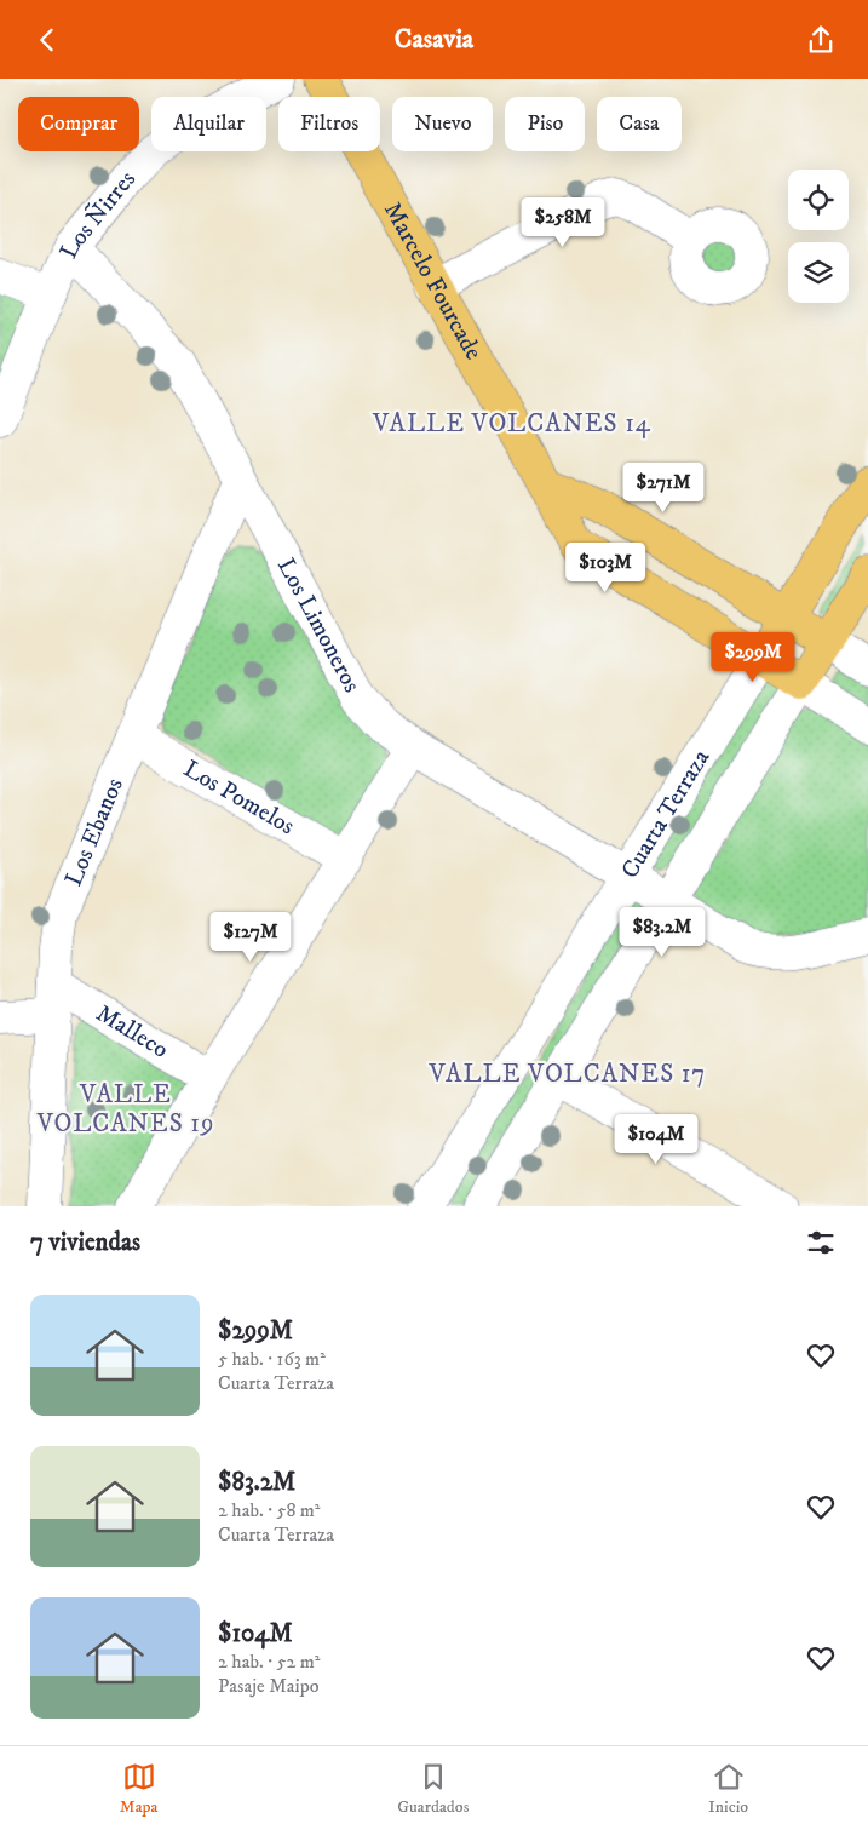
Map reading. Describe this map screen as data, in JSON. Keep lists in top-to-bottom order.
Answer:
{
  "streets": {
    "main road": ["Marcelo Fourcade", "Cuarta Terraza"],
    "street": [
      "Los Ñirres",
      "Los Limoneros",
      "Los Pomelos",
      "Los Ebanos",
      "Malleco"
    ]
  },
  "crossings": [
    ["Los Ñirres", "Los Limoneros"],
    ["Marcelo Fourcade", "Cuarta Terraza"],
    ["Los Limoneros", "Cuarta Terraza"],
    ["Los Limoneros", "Los Ebanos"],
    ["Los Pomelos", "Los Ebanos"],
    ["Los Ebanos", "Malleco"]
  ],
  "districts": ["VALLE VOLCANES 14", "VALLE VOLCANES 17", "VALLE VOLCANES 19"],
  "page": {
    "header": "Casavia",
    "chip": [
      "Comprar",
      "Alquilar",
      "Filtros",
      "Nuevo",
      "Piso",
      "Casa"
    ],
    "price": [
      "$258M",
      "$271M",
      "$103M",
      "$299M",
      "$83.2M",
      "$127M",
      "$104M"
    ],
    "heading": "7 viviendas",
    "list": [
      {
        "name": "$299M",
        "note": "5 hab. · 163 m² · Cuarta Terraza"
      },
      {
        "name": "$83.2M",
        "note": "2 hab. · 58 m² · Cuarta Terraza"
      },
      {
        "name": "$104M",
        "note": "2 hab. · 52 m² · Pasaje Maipo"
      }
    ],
    "tabs": ["Mapa", "Guardados", "Inicio"]
  }
}
